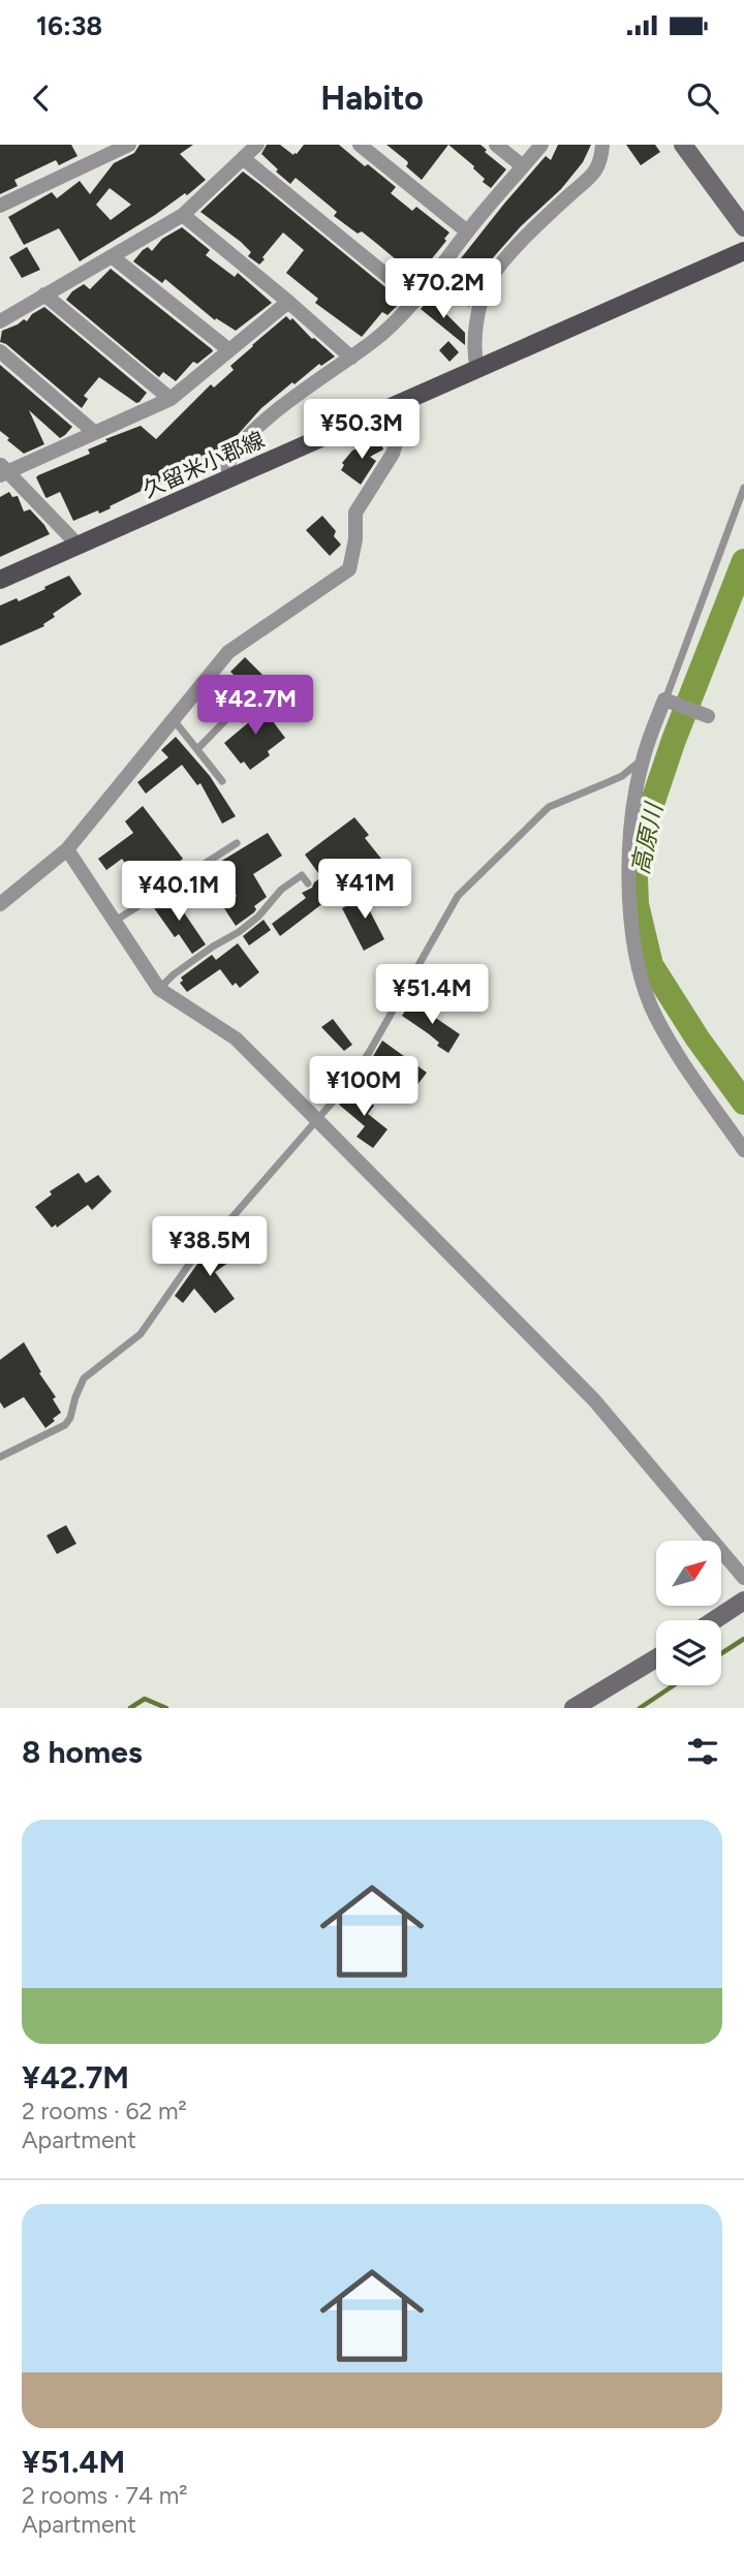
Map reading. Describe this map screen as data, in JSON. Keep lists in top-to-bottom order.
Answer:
{
  "streets": {
    "main road": ["久留米小郡線"]
  },
  "water": ["高原川"],
  "north": "top right",
  "page": {
    "status": "16:38",
    "header": "Habito",
    "price": [
      "¥70.2M",
      "¥50.3M",
      "¥42.7M",
      "¥41M",
      "¥40.1M",
      "¥51.4M",
      "¥100M",
      "¥38.5M"
    ],
    "heading": "8 homes",
    "list": [
      {
        "name": "¥42.7M",
        "note": "2 rooms · 62 m² · Apartment"
      },
      {
        "name": "¥51.4M",
        "note": "2 rooms · 74 m² · Apartment"
      }
    ]
  }
}
